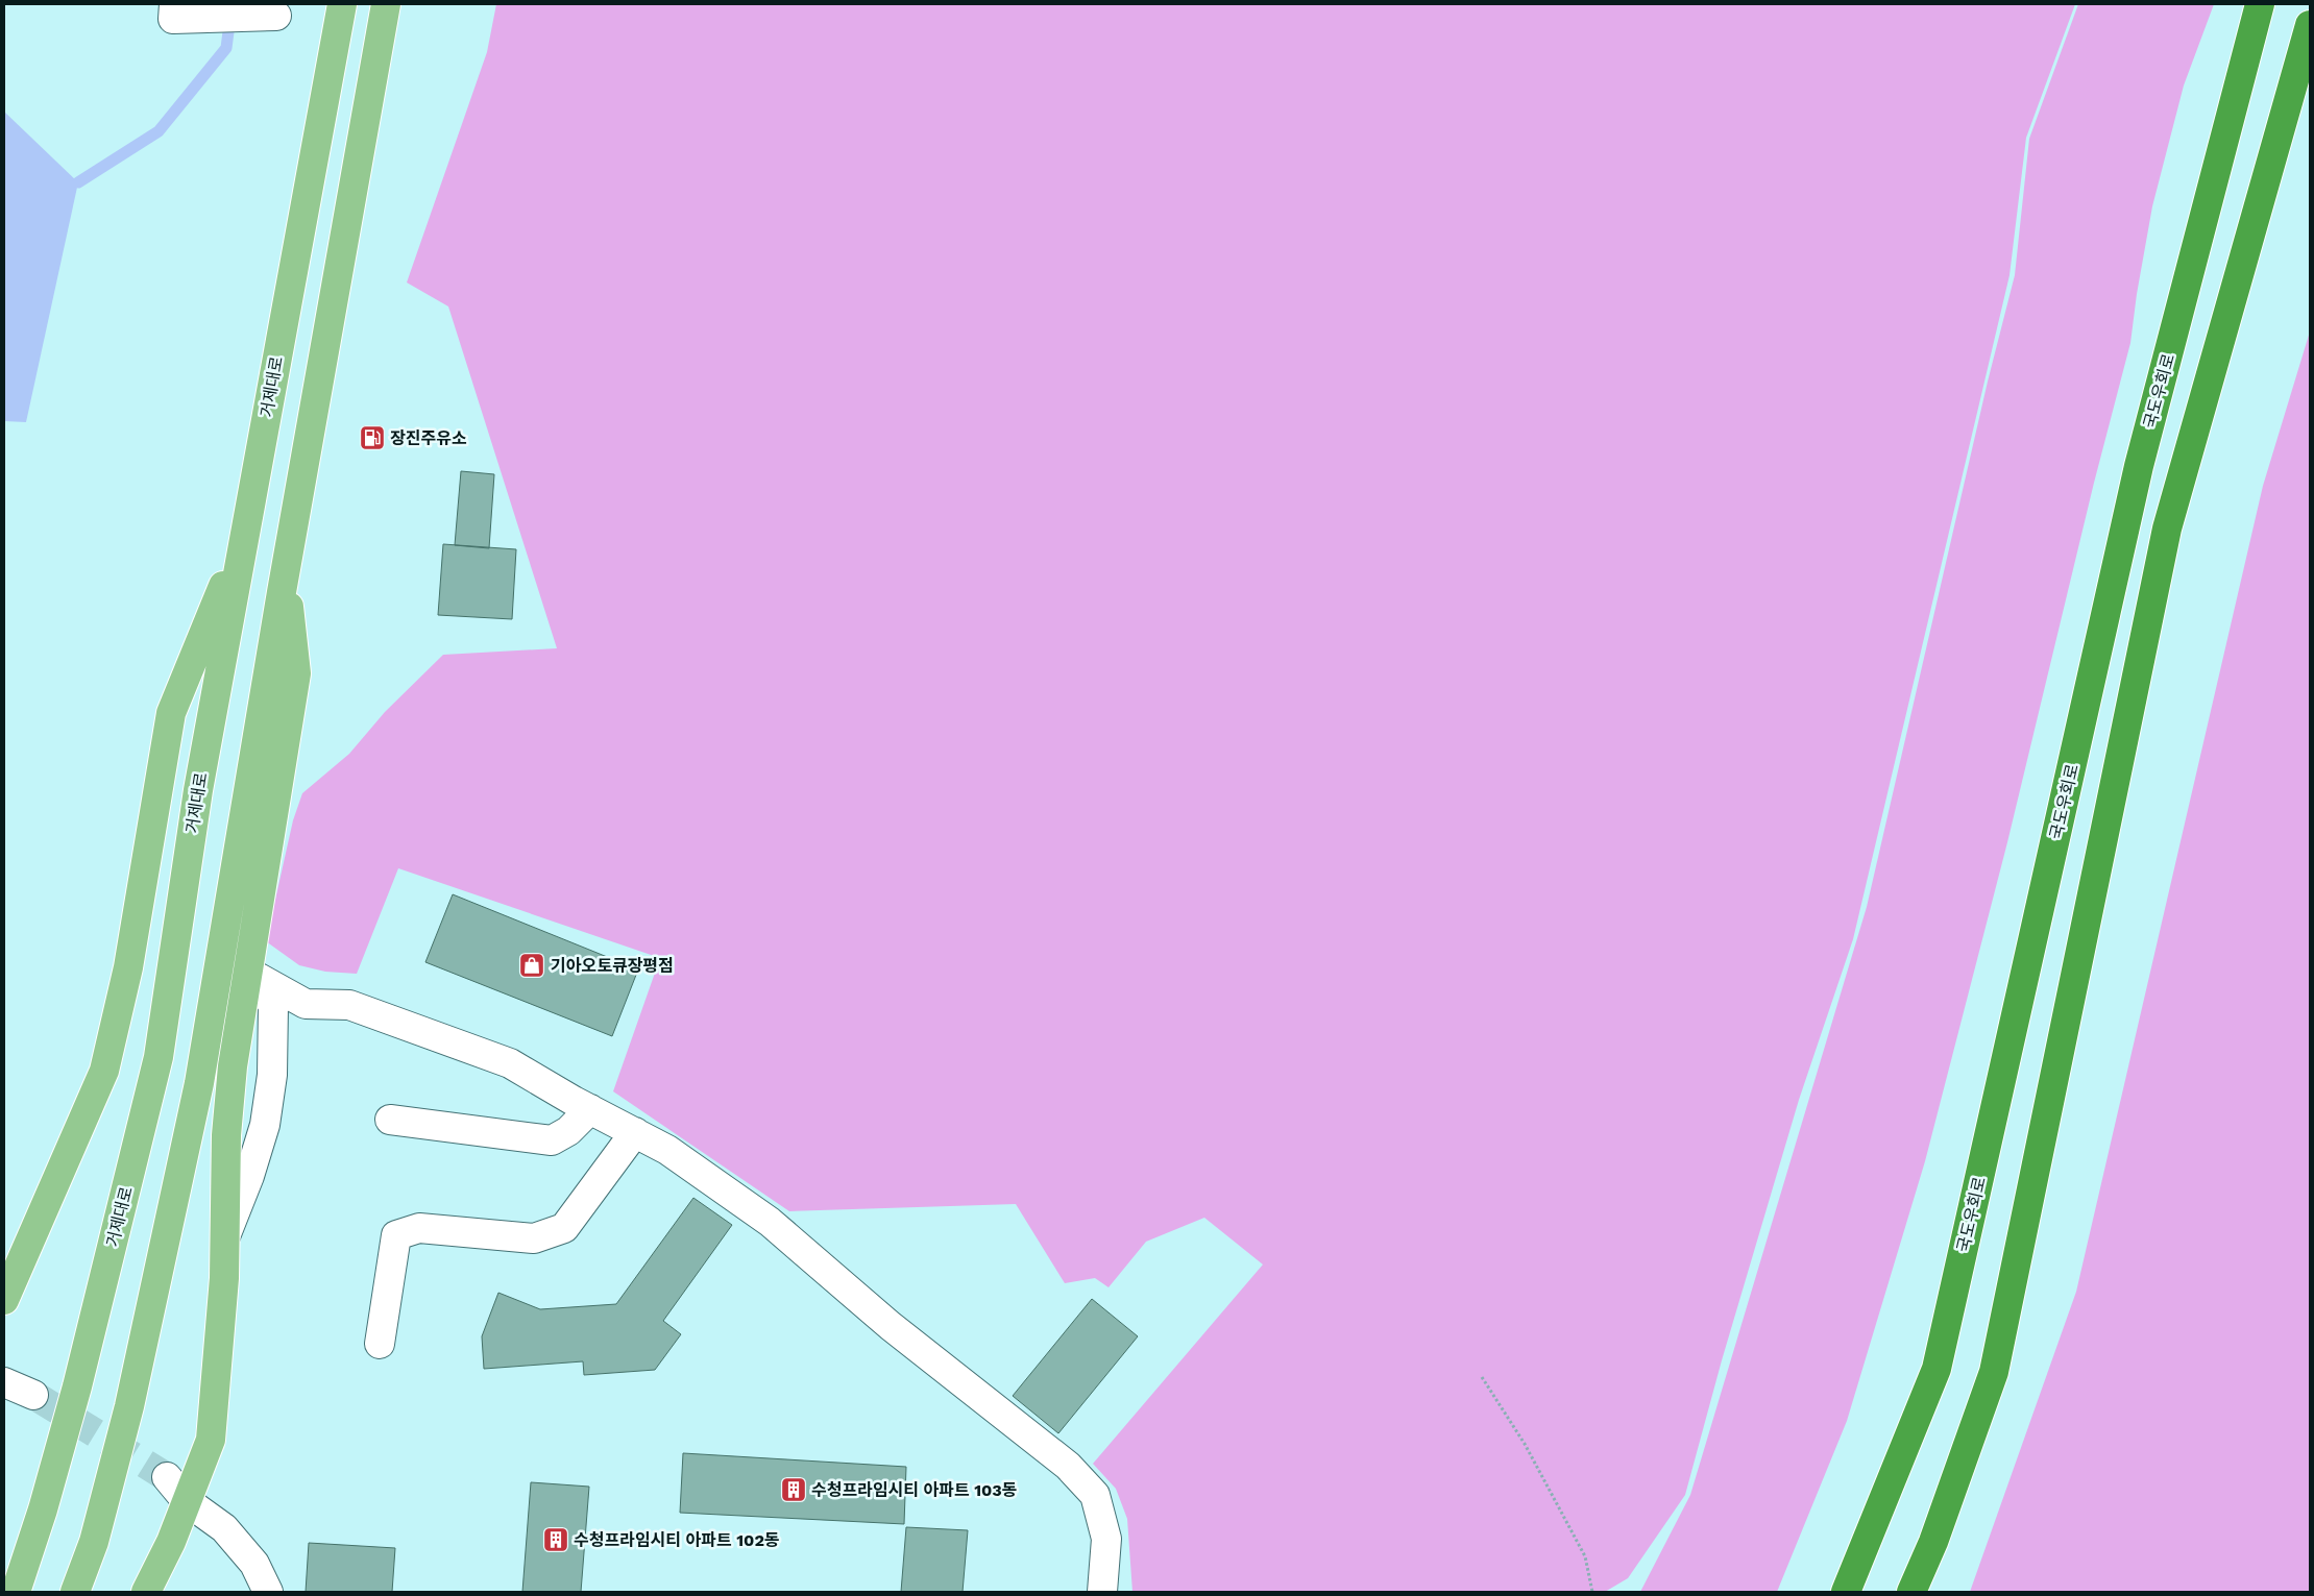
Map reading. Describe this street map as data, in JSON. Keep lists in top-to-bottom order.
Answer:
{
  "streets": {
    "highway": ["국도우회로"],
    "main road": ["거제대로"]
  },
  "places": {
    "fuel station": ["장진주유소"],
    "shop": ["기아오토큐장평점"],
    "building": ["수청프라임시티 아파트 103동", "수청프라임시티 아파트 102동"]
  }
}
